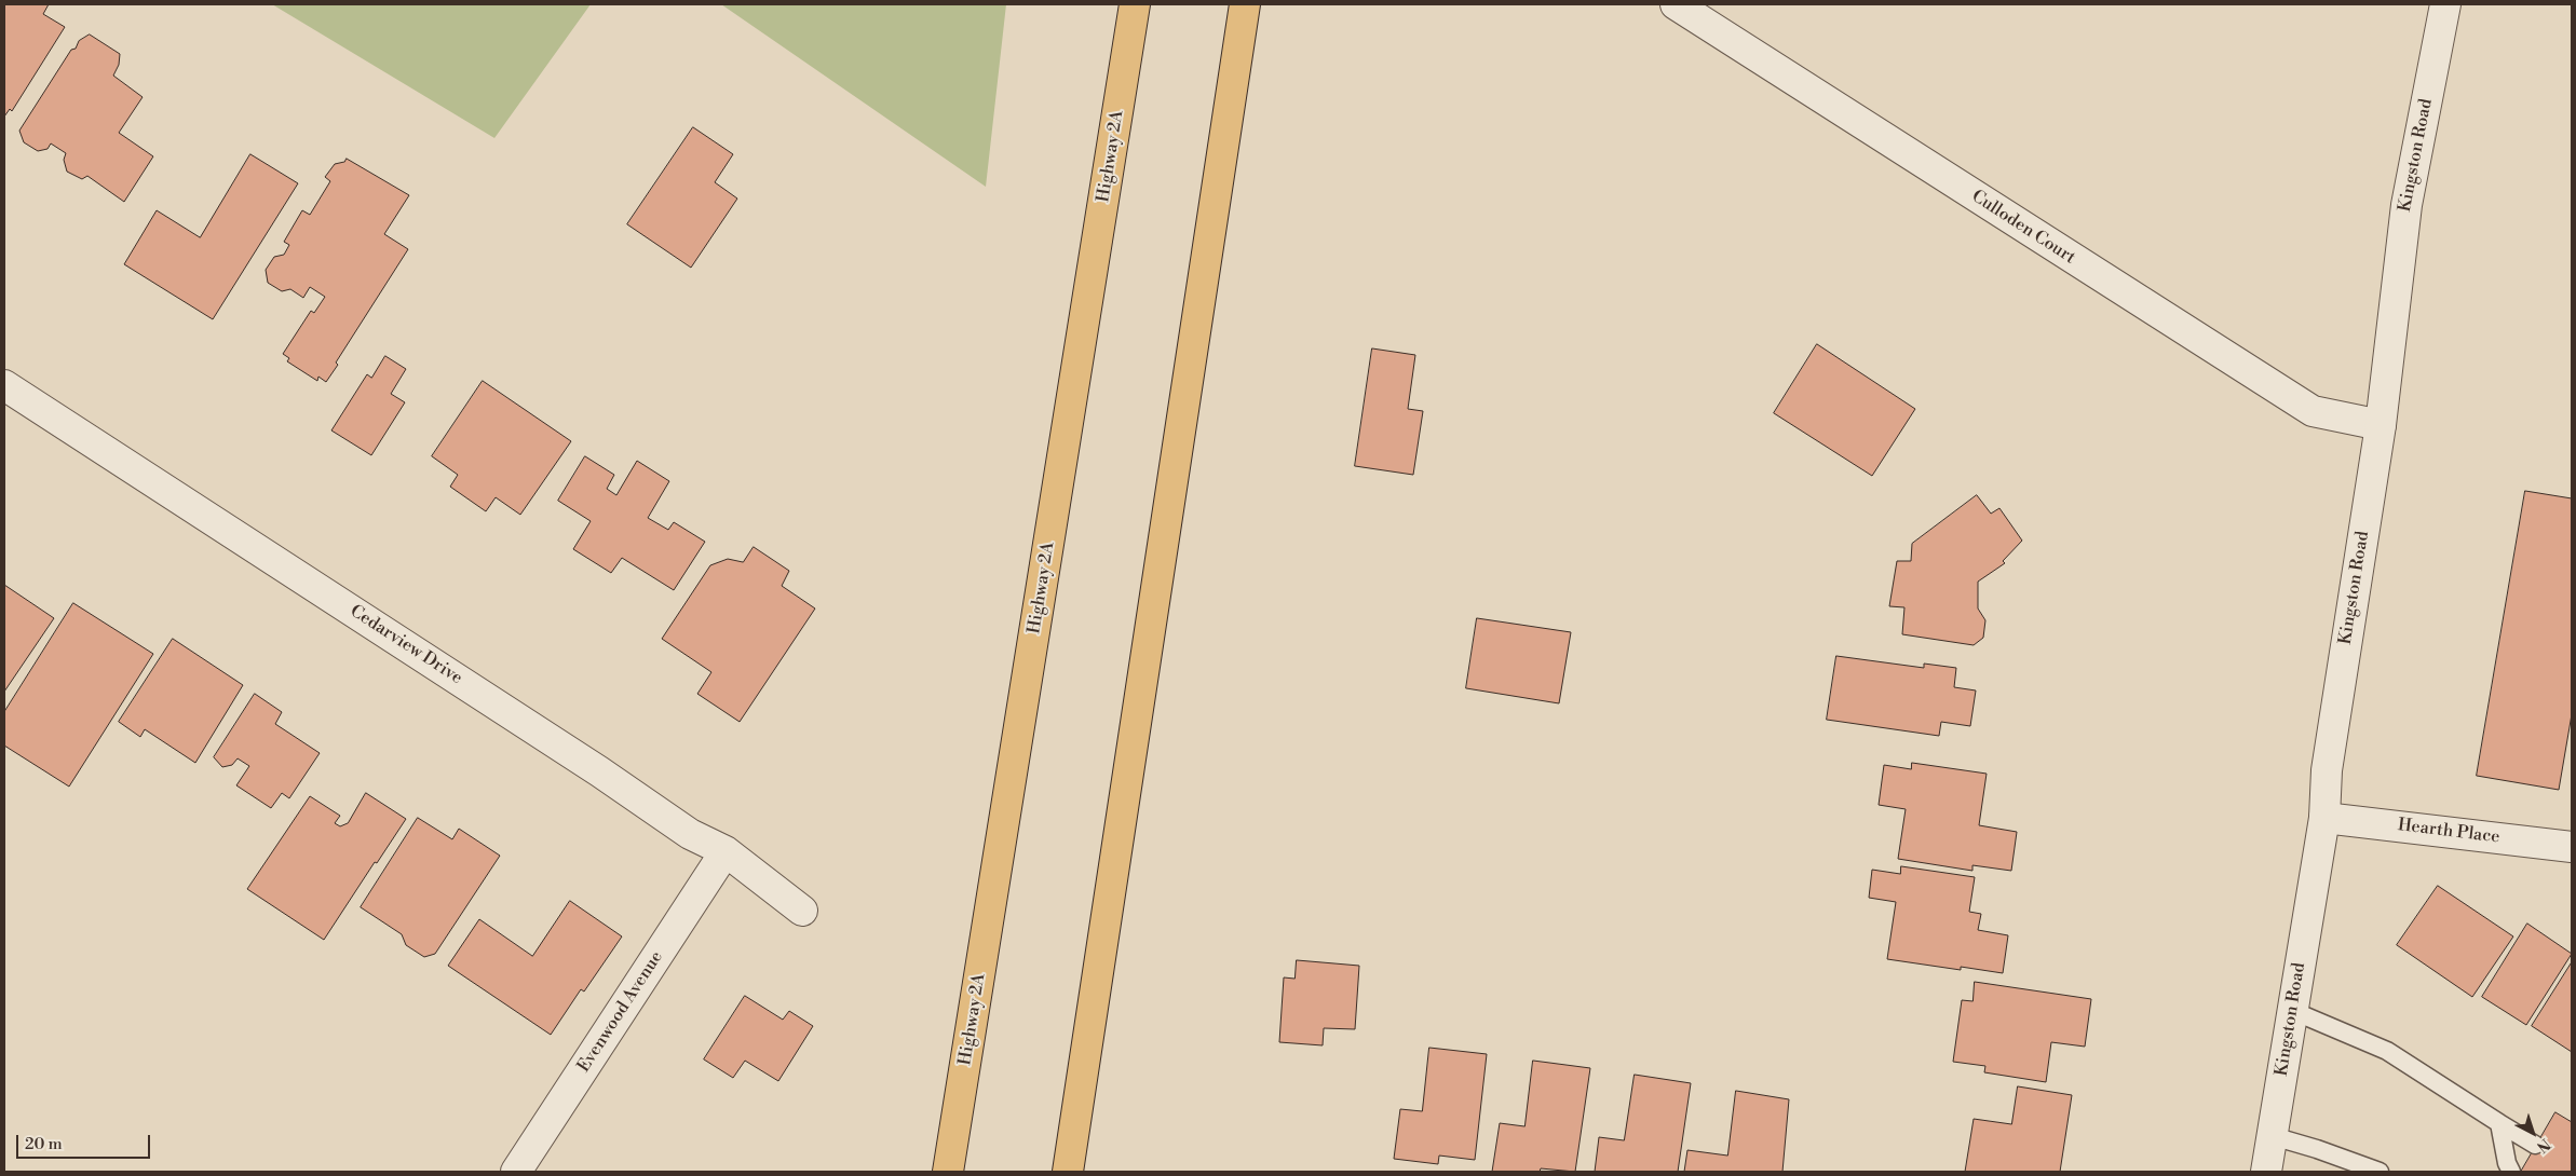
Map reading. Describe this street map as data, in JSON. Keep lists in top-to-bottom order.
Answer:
{
  "streets": {
    "highway": ["Highway 2A"],
    "street": [
      "Kingston Road",
      "Culloden Court",
      "Cedarview Drive",
      "Hearth Place",
      "Evenwood Avenue"
    ]
  },
  "crossings": [
    ["Kingston Road", "Culloden Court"],
    ["Kingston Road", "Hearth Place"],
    ["Cedarview Drive", "Evenwood Avenue"]
  ],
  "scale_bar": "20 m",
  "north": "bottom right"
}
